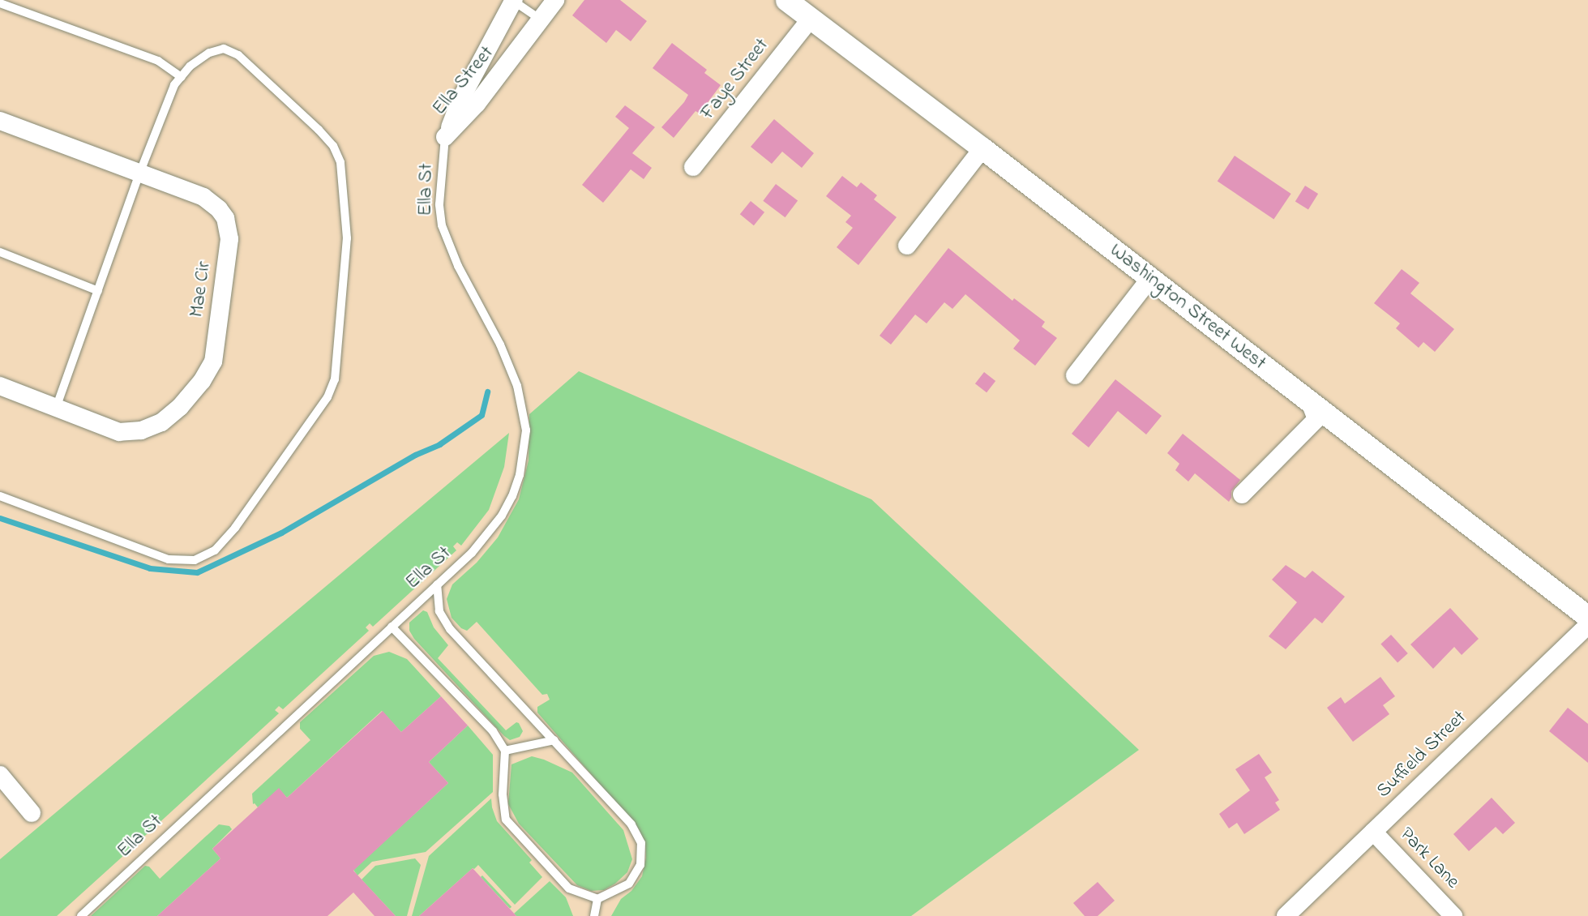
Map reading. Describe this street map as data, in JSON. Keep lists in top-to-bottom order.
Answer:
{
  "streets": {
    "street": [
      "Faye Street",
      "Ella Street",
      "Mae Cir",
      "Washington Street West",
      "Suffield Street",
      "Park Lane"
    ],
    "lane": ["Ella St"]
  },
  "crossings": [
    ["Faye Street", "Washington Street West"],
    ["Ella Street", "Ella St"],
    ["Suffield Street", "Park Lane"]
  ]
}
